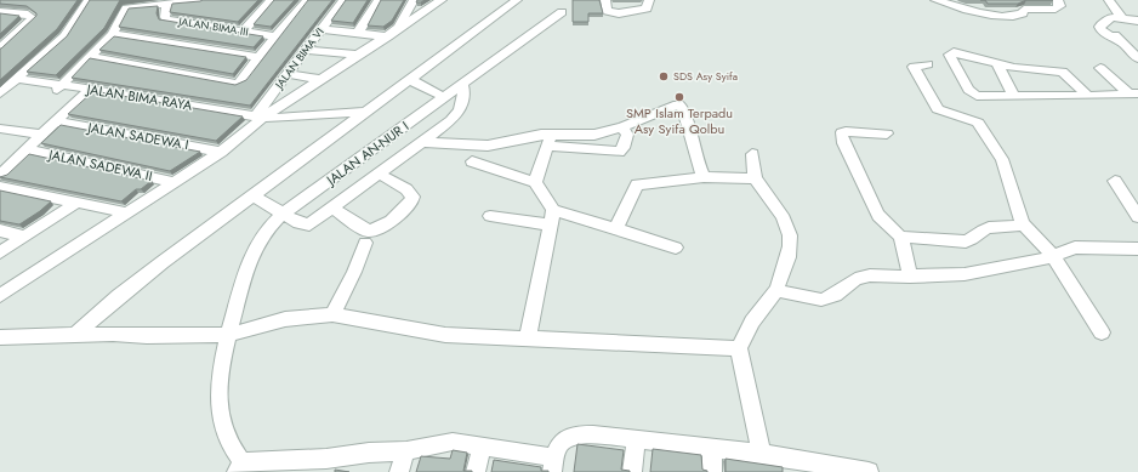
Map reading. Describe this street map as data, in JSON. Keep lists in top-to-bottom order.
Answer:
{
  "streets": {
    "street": [
      "JALAN BIMA III",
      "JALAN BIMA VI",
      "JALAN BIMA RAYA",
      "JALAN SADEWA I",
      "JALAN AN-NUR I",
      "JALAN SADEWA II"
    ]
  },
  "crossings": [
    ["JALAN BIMA VI", "JALAN BIMA RAYA"]
  ],
  "places": ["SDS Asy Syifa", "SMP Islam Terpadu Asy Syifa Qolbu"]
}
